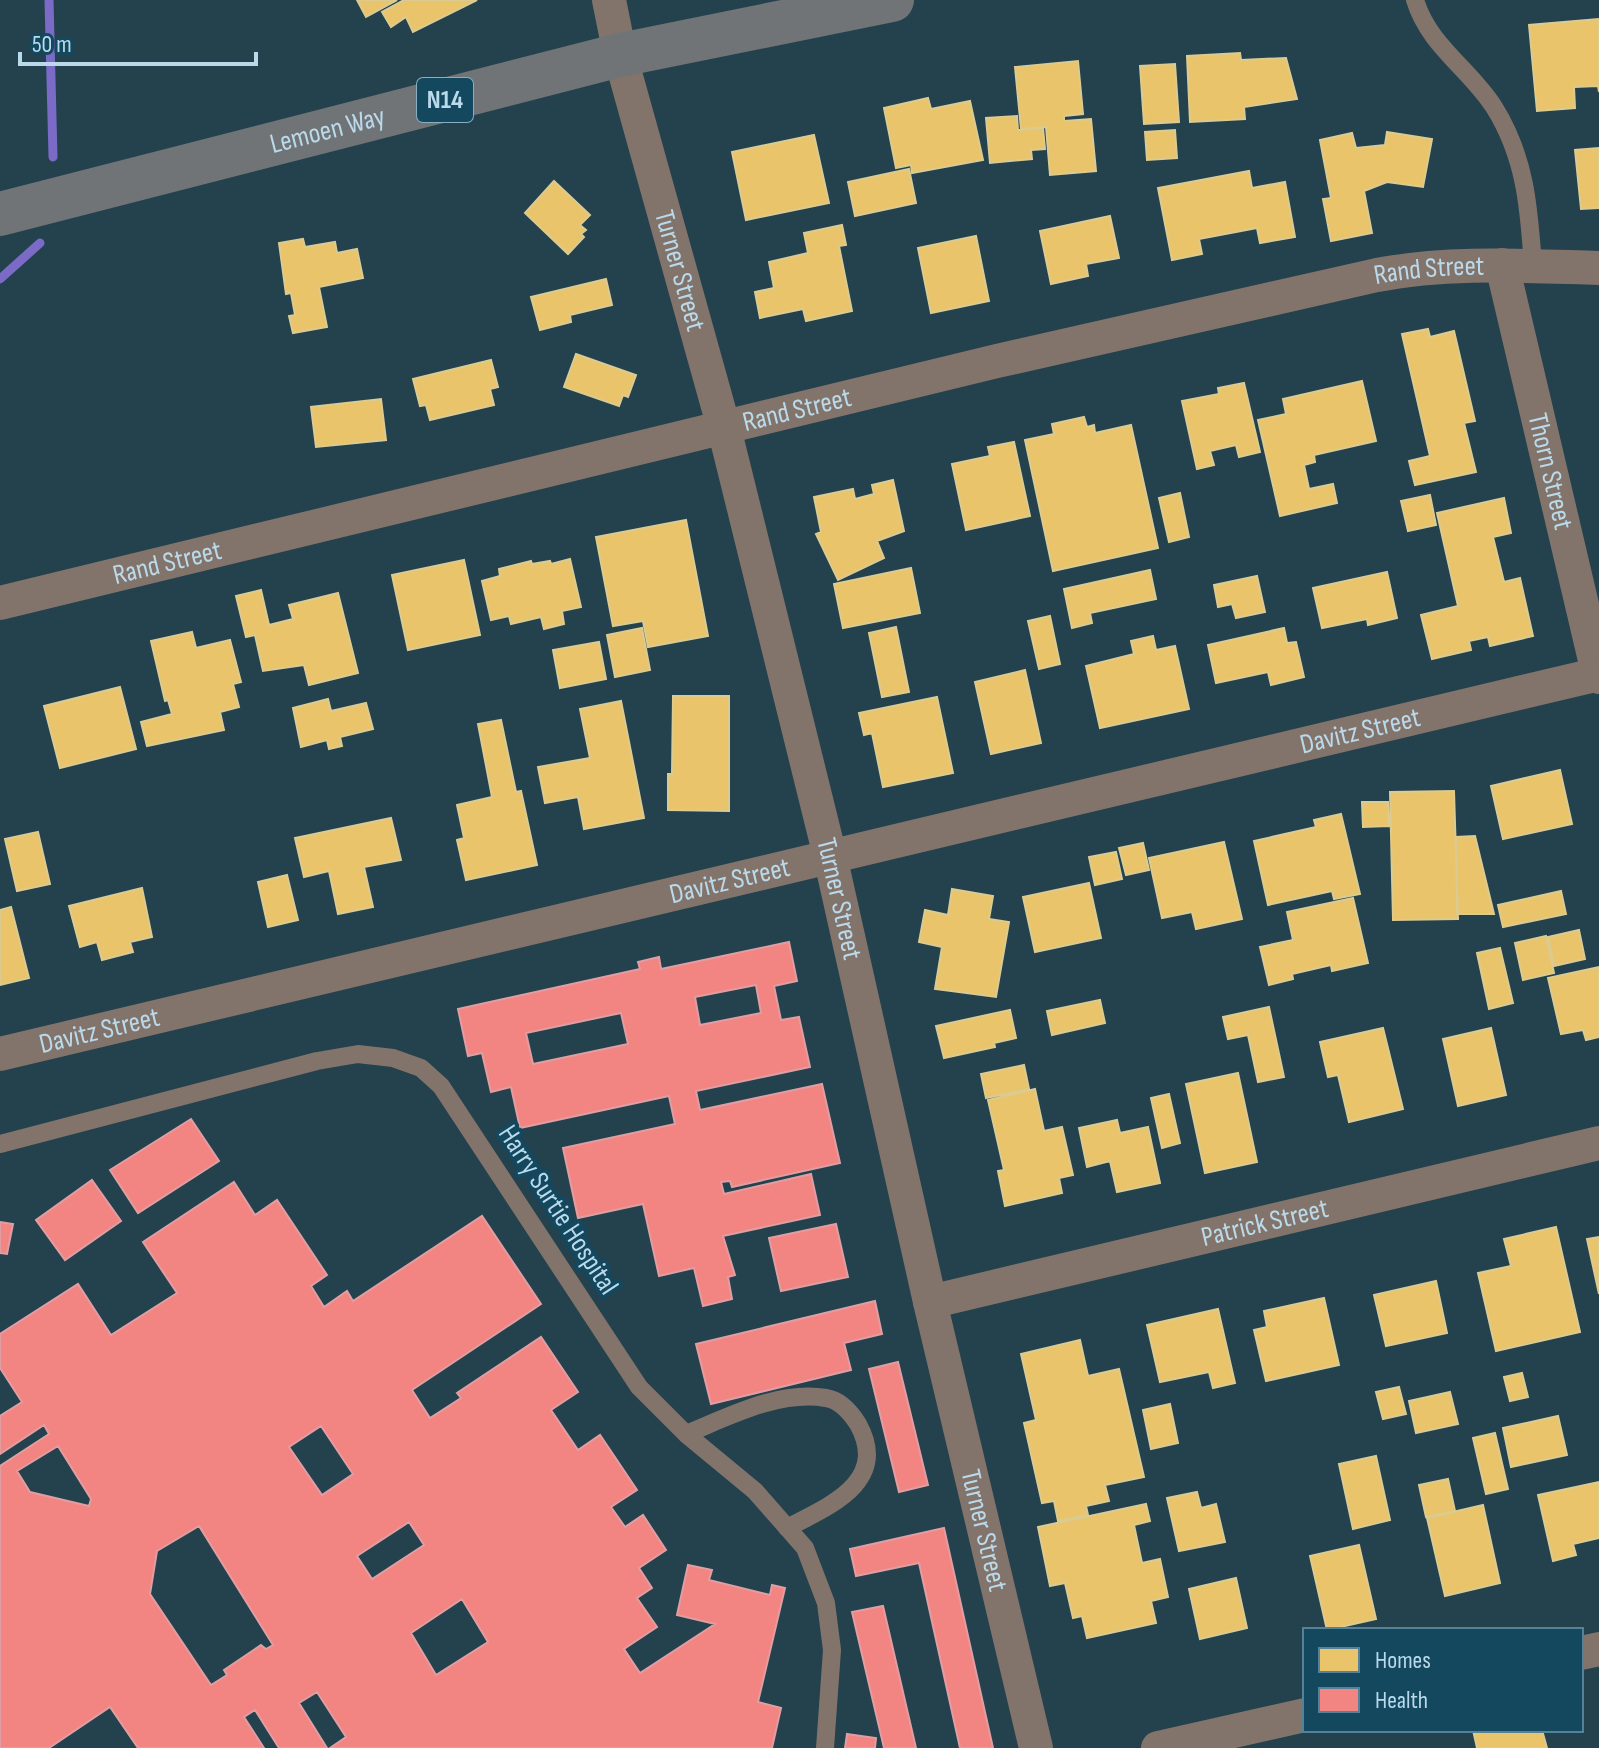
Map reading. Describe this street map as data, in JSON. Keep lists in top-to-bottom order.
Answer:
{
  "streets": {
    "highway": ["N14", "Lemoen Way"],
    "street": [
      "Turner Street",
      "Rand Street",
      "Thorn Street",
      "Davitz Street",
      "Patrick Street"
    ],
    "lane": ["Harry Surtie Hospital"]
  },
  "crossings": [
    ["Lemoen Way", "Turner Street"],
    ["Turner Street", "Rand Street"],
    ["Turner Street", "Davitz Street"],
    ["Turner Street", "Patrick Street"],
    ["Rand Street", "Thorn Street"],
    ["Thorn Street", "Davitz Street"]
  ],
  "legend": ["Homes", "Health"],
  "scale_bar": "50 m"
}
